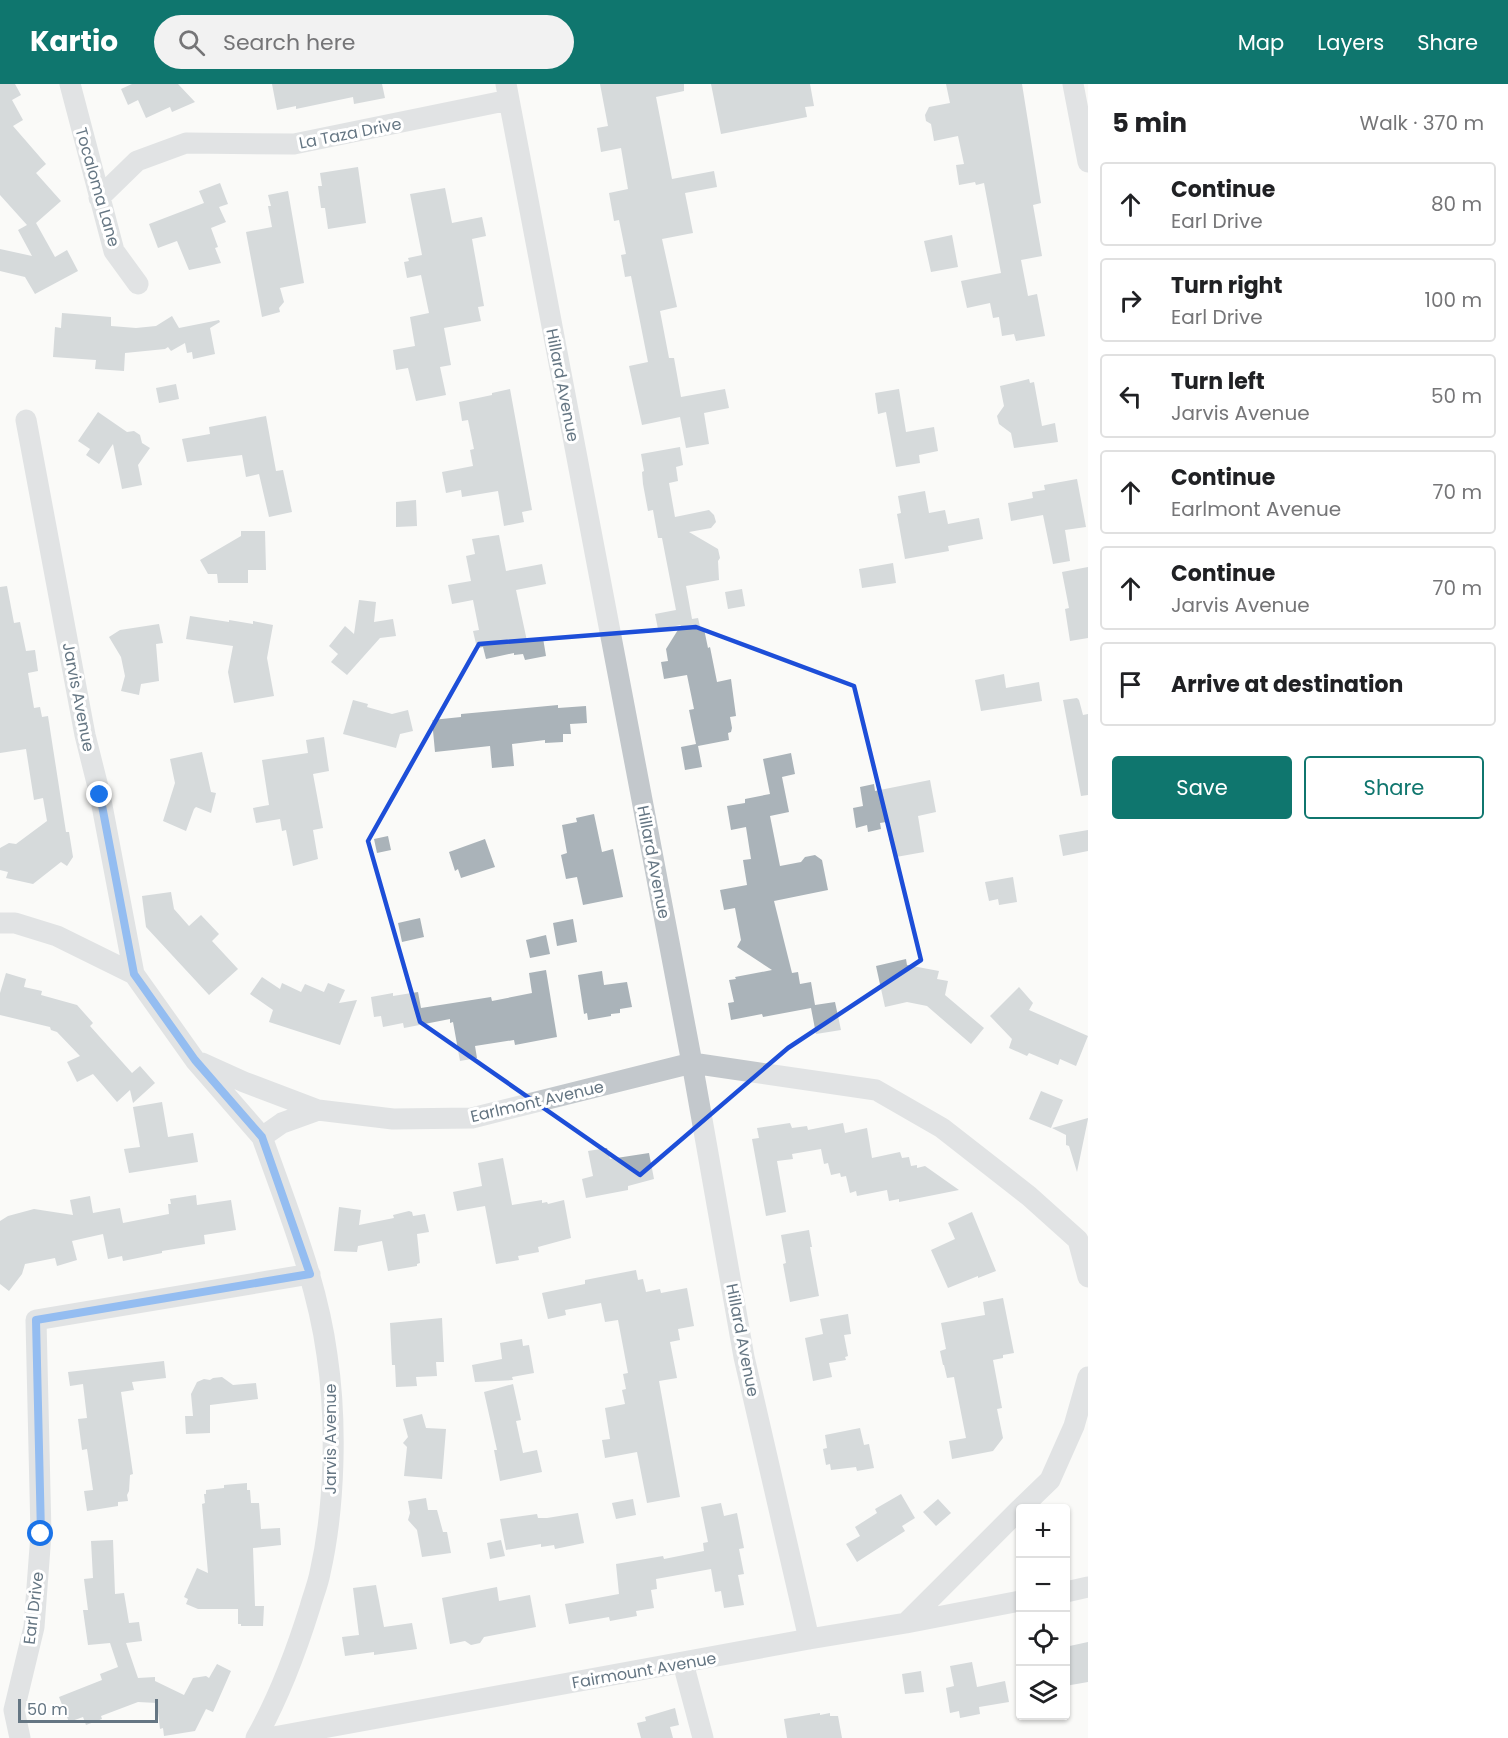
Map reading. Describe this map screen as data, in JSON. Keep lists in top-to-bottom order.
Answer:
{
  "streets": {
    "street": [
      "La Taza Drive",
      "Tocaloma Lane",
      "Hillard Avenue",
      "Jarvis Avenue",
      "Earlmont Avenue",
      "Earl Drive",
      "Fairmount Avenue"
    ]
  },
  "crossings": [
    ["La Taza Drive", "Tocaloma Lane"],
    ["La Taza Drive", "Hillard Avenue"],
    ["Hillard Avenue", "Earlmont Avenue"],
    ["Hillard Avenue", "Fairmount Avenue"],
    ["Jarvis Avenue", "Earlmont Avenue"],
    ["Jarvis Avenue", "Earl Drive"]
  ],
  "scale_bar": "50 m",
  "page": {
    "header": "Kartio",
    "search": "Search here",
    "nav": ["Map", "Layers", "Share"],
    "heading": ["5 min", "Walk · 370 m"],
    "list": [
      ["Continue", "Earl Drive", "80 m"],
      ["Turn right", "Earl Drive", "100 m"],
      ["Turn left", "Jarvis Avenue", "50 m"],
      ["Continue", "Earlmont Avenue", "70 m"],
      ["Continue", "Jarvis Avenue", "70 m"],
      "Arrive at destination"
    ],
    "buttons": ["Save", "Share"],
    "map_buttons": ["+", "−"],
    "scale": "50 m"
  }
}
